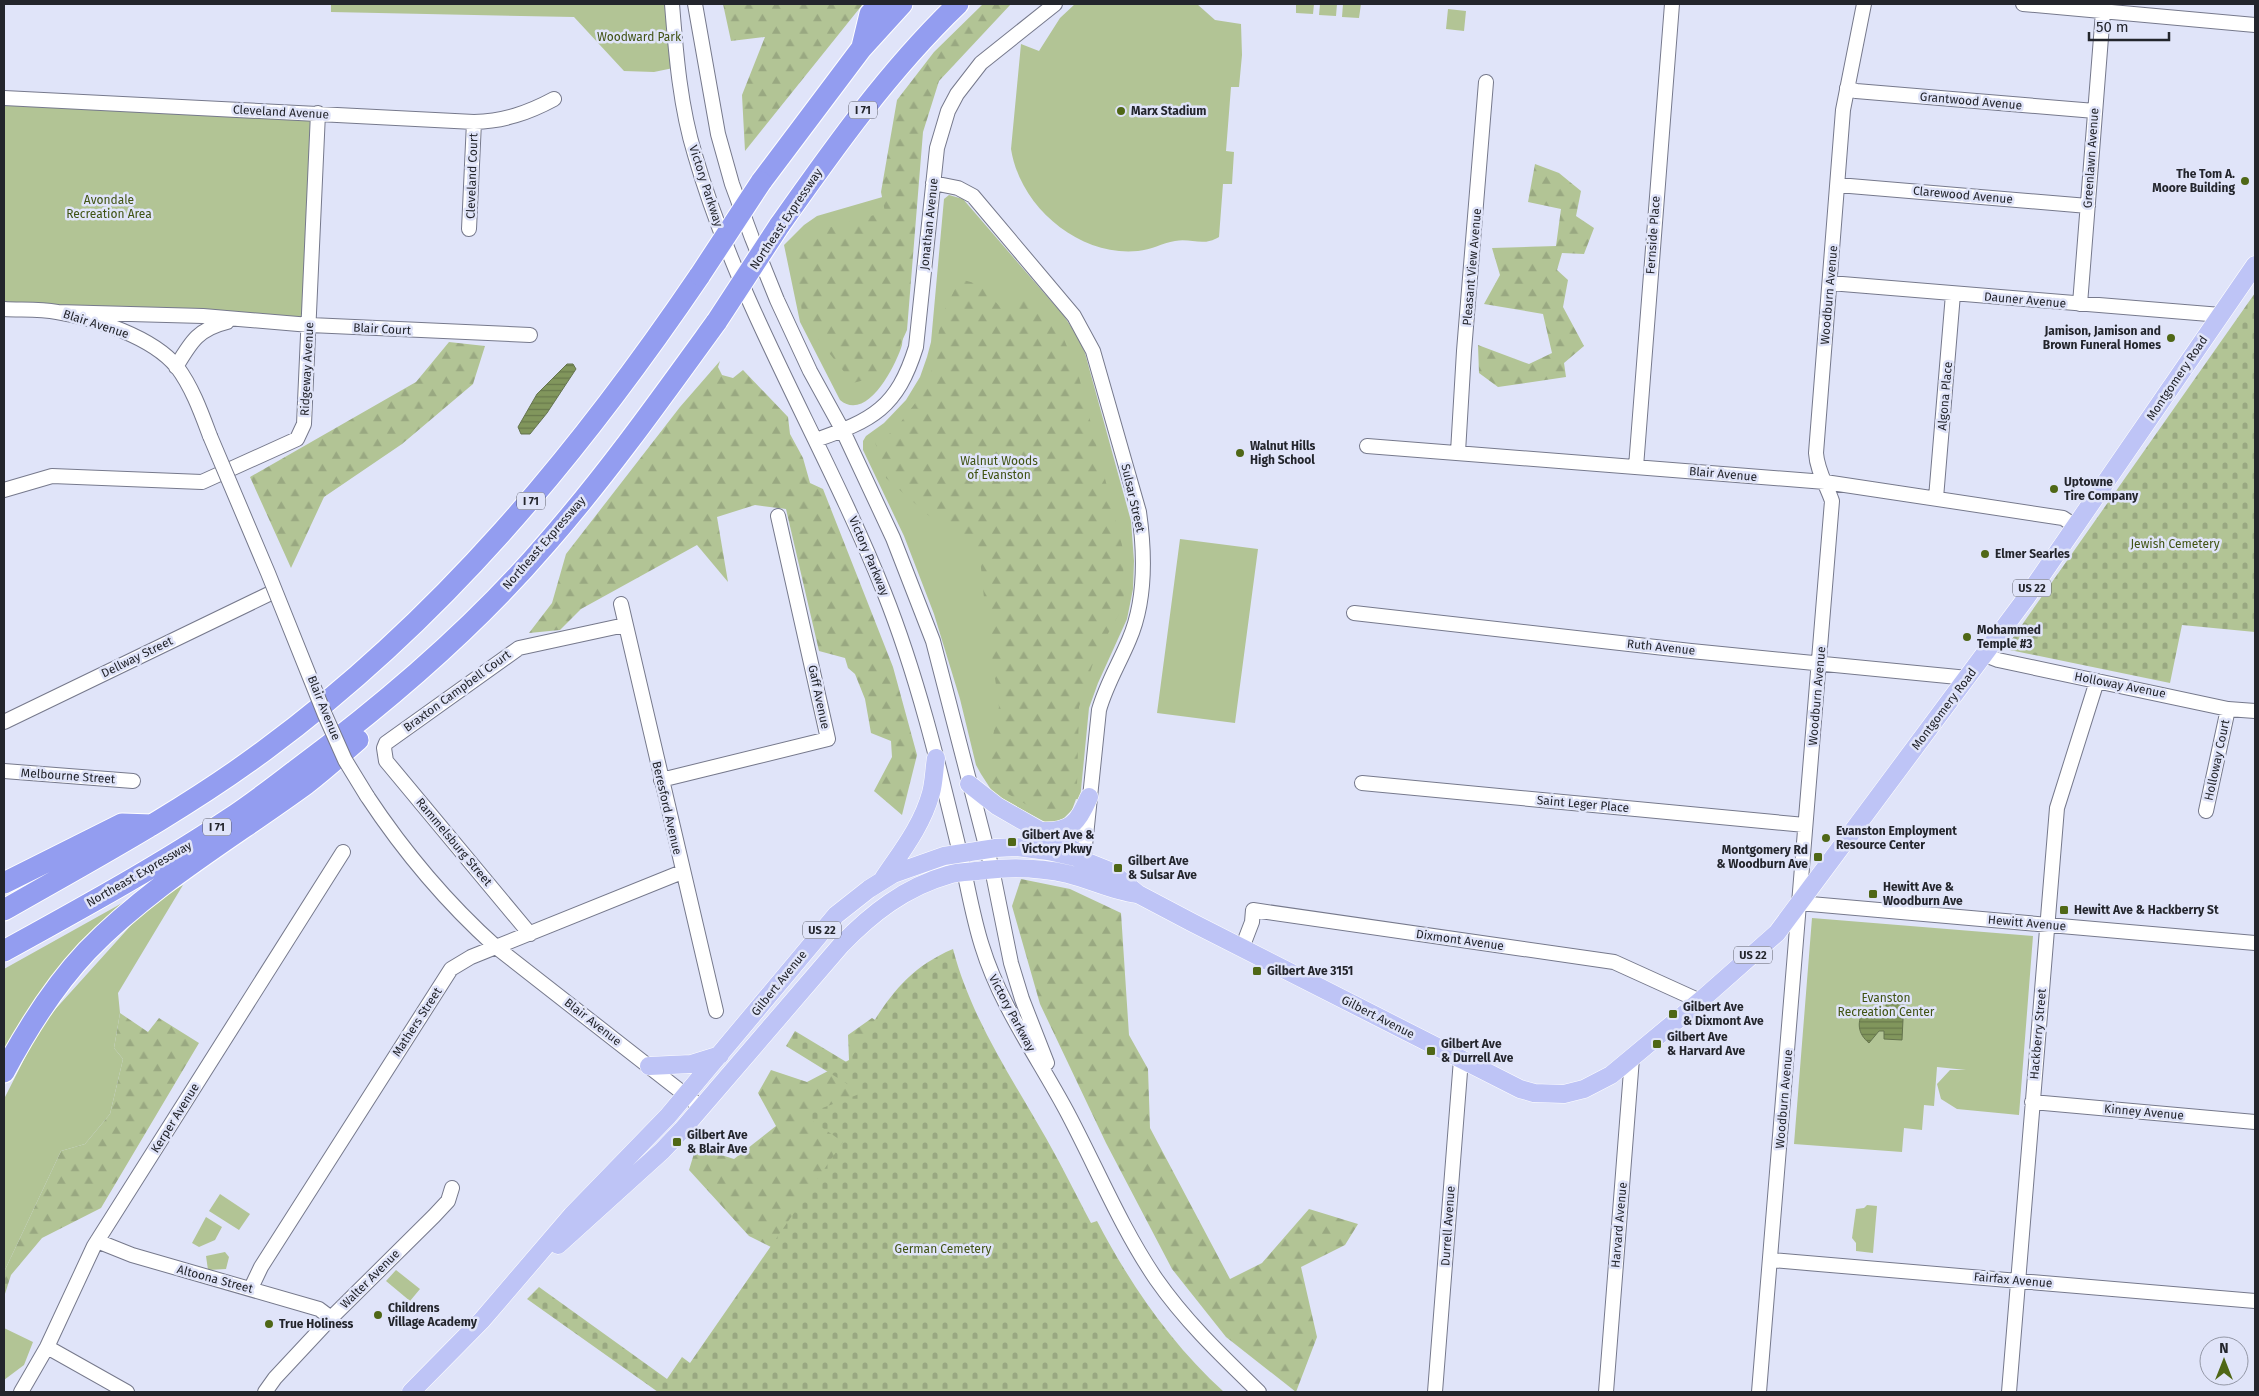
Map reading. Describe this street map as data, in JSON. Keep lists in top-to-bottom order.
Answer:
{
  "streets": {
    "highway": ["I 71", "Northeast Expressway"],
    "main road": ["Montgomery Road", "US 22", "Gilbert Avenue"],
    "street": [
      "Grantwood Avenue",
      "Cleveland Avenue",
      "Greenlawn Avenue",
      "Cleveland Court",
      "Victory Parkway",
      "Clarewood Avenue",
      "Jonathan Avenue",
      "Fernside Place",
      "Pleasant View Avenue",
      "Woodburn Avenue",
      "Dauner Avenue",
      "Blair Avenue",
      "Blair Court",
      "Ridgeway Avenue",
      "Algona Place",
      "Sulsar Street",
      "Ruth Avenue",
      "Dellway Street",
      "Holloway Avenue",
      "Braxton Campbell Court",
      "Gaff Avenue",
      "Holloway Court",
      "Melbourne Street",
      "Saint Leger Place",
      "Beresford Avenue",
      "Rammelsburg Street",
      "Hewitt Avenue",
      "Dixmont Avenue",
      "Mathers Street",
      "Hackberry Street",
      "Kinney Avenue",
      "Kerper Avenue",
      "Harvard Avenue",
      "Durrell Avenue",
      "Altoona Street",
      "Walter Avenue",
      "Fairfax Avenue"
    ]
  },
  "crossings": [
    ["Grantwood Avenue", "Greenlawn Avenue"],
    ["Grantwood Avenue", "Woodburn Avenue"],
    ["Cleveland Avenue", "Cleveland Court"],
    ["Cleveland Avenue", "Ridgeway Avenue"],
    ["Greenlawn Avenue", "Clarewood Avenue"],
    ["Greenlawn Avenue", "Dauner Avenue"],
    ["Victory Parkway", "Jonathan Avenue"],
    ["Victory Parkway", "Gilbert Avenue"],
    ["Clarewood Avenue", "Woodburn Avenue"],
    ["Jonathan Avenue", "Sulsar Street"],
    ["Fernside Place", "Blair Avenue"],
    ["Pleasant View Avenue", "Blair Avenue"],
    ["Woodburn Avenue", "Dauner Avenue"],
    ["Woodburn Avenue", "Blair Avenue"],
    ["Woodburn Avenue", "Montgomery Road"],
    ["Woodburn Avenue", "Ruth Avenue"],
    ["Woodburn Avenue", "Saint Leger Place"],
    ["Woodburn Avenue", "Hewitt Avenue"],
    ["Woodburn Avenue", "Gilbert Avenue"],
    ["Woodburn Avenue", "Fairfax Avenue"],
    ["Dauner Avenue", "Montgomery Road"],
    ["Dauner Avenue", "Algona Place"],
    ["Blair Avenue", "Blair Court"],
    ["Blair Avenue", "Montgomery Road"],
    ["Blair Avenue", "Algona Place"],
    ["Blair Avenue", "Gilbert Avenue"],
    ["Blair Avenue", "Mathers Street"],
    ["Blair Court", "Ridgeway Avenue"],
    ["Montgomery Road", "Ruth Avenue"],
    ["Montgomery Road", "Holloway Avenue"],
    ["Montgomery Road", "Hewitt Avenue"],
    ["Montgomery Road", "Gilbert Avenue"],
    ["Sulsar Street", "Gilbert Avenue"],
    ["Holloway Avenue", "Holloway Court"],
    ["Holloway Avenue", "Hackberry Street"],
    ["Braxton Campbell Court", "Beresford Avenue"],
    ["Braxton Campbell Court", "Rammelsburg Street"],
    ["Gaff Avenue", "Beresford Avenue"],
    ["Beresford Avenue", "Mathers Street"],
    ["Rammelsburg Street", "Mathers Street"],
    ["Hewitt Avenue", "Gilbert Avenue"],
    ["Hewitt Avenue", "Hackberry Street"],
    ["Dixmont Avenue", "Gilbert Avenue"],
    ["Gilbert Avenue", "Harvard Avenue"],
    ["Gilbert Avenue", "Durrell Avenue"],
    ["Mathers Street", "Altoona Street"],
    ["Hackberry Street", "Kinney Avenue"],
    ["Hackberry Street", "Fairfax Avenue"],
    ["Kerper Avenue", "Altoona Street"],
    ["Altoona Street", "Walter Avenue"]
  ],
  "parks": [
    "Woodward Park",
    "Avondale Recreation Area",
    "Walnut Woods of Evanston",
    "Jewish Cemetery",
    "Evanston Recreation Center",
    "German Cemetery"
  ],
  "places": {
    "other": [
      "Marx Stadium",
      "The Tom A. Moore Building",
      "Jamison, Jamison and Brown Funeral Homes",
      "Walnut Hills High School",
      "Uptowne Tire Company",
      "Elmer Searles",
      "Mohammed Temple #3",
      "Evanston Employment Resource Center",
      "Childrens Village Academy",
      "True Holiness"
    ],
    "transit": [
      "Gilbert Ave & Victory Pkwy",
      "Montgomery Rd & Woodburn Ave",
      "Gilbert Ave & Sulsar Ave",
      "Hewitt Ave & Woodburn Ave",
      "Hewitt Ave & Hackberry St",
      "Gilbert Ave 3151",
      "Gilbert Ave & Dixmont Ave",
      "Gilbert Ave & Harvard Ave",
      "Gilbert Ave & Durrell Ave",
      "Gilbert Ave & Blair Ave"
    ]
  },
  "scale_bar": "50 m",
  "north": "top"
}
